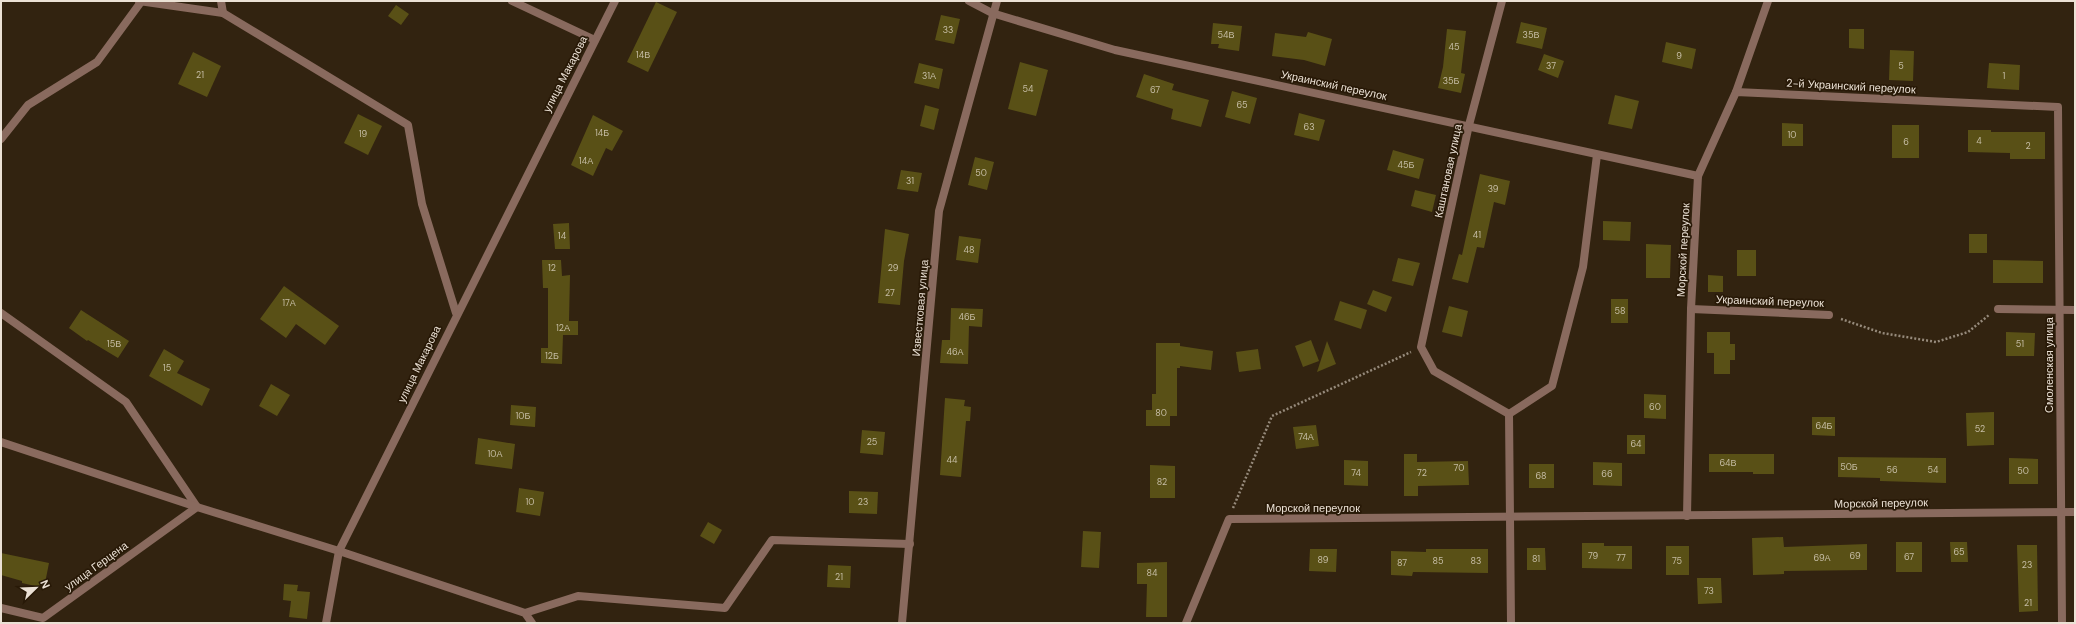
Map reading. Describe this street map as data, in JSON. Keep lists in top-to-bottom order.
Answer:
{
  "streets": {
    "street": [
      "улица Макарова",
      "Украинский переулок",
      "2-й Украинский переулок",
      "Каштановая улица",
      "Морской переулок",
      "Известковая улица",
      "Смоленская улица",
      "улица Герцена"
    ]
  },
  "crossings": [
    ["Украинский переулок", "Каштановая улица"],
    ["Украинский переулок", "Морской переулок"],
    ["Украинский переулок", "Известковая улица"],
    ["2-й Украинский переулок", "Смоленская улица"],
    ["Морской переулок", "Смоленская улица"]
  ],
  "house_numbers": [
    "33",
    "54В",
    "35В",
    "45",
    "14В",
    "9",
    "37",
    "5",
    "21",
    "31А",
    "1",
    "35Б",
    "54",
    "67",
    "65",
    "63",
    "14Б",
    "19",
    "10",
    "4",
    "6",
    "2",
    "14А",
    "45Б",
    "50",
    "31",
    "39",
    "41",
    "14",
    "48",
    "12",
    "29",
    "27",
    "17А",
    "58",
    "46Б",
    "12А",
    "15В",
    "51",
    "46А",
    "12Б",
    "15",
    "60",
    "80",
    "10Б",
    "64Б",
    "52",
    "74А",
    "25",
    "64",
    "10А",
    "44",
    "64В",
    "50Б",
    "70",
    "56",
    "54",
    "50",
    "74",
    "72",
    "66",
    "68",
    "82",
    "10",
    "23",
    "65",
    "79",
    "69",
    "67",
    "77",
    "69А",
    "81",
    "89",
    "85",
    "83",
    "75",
    "87",
    "23",
    "84",
    "21",
    "73",
    "21"
  ],
  "north": "top right"
}
